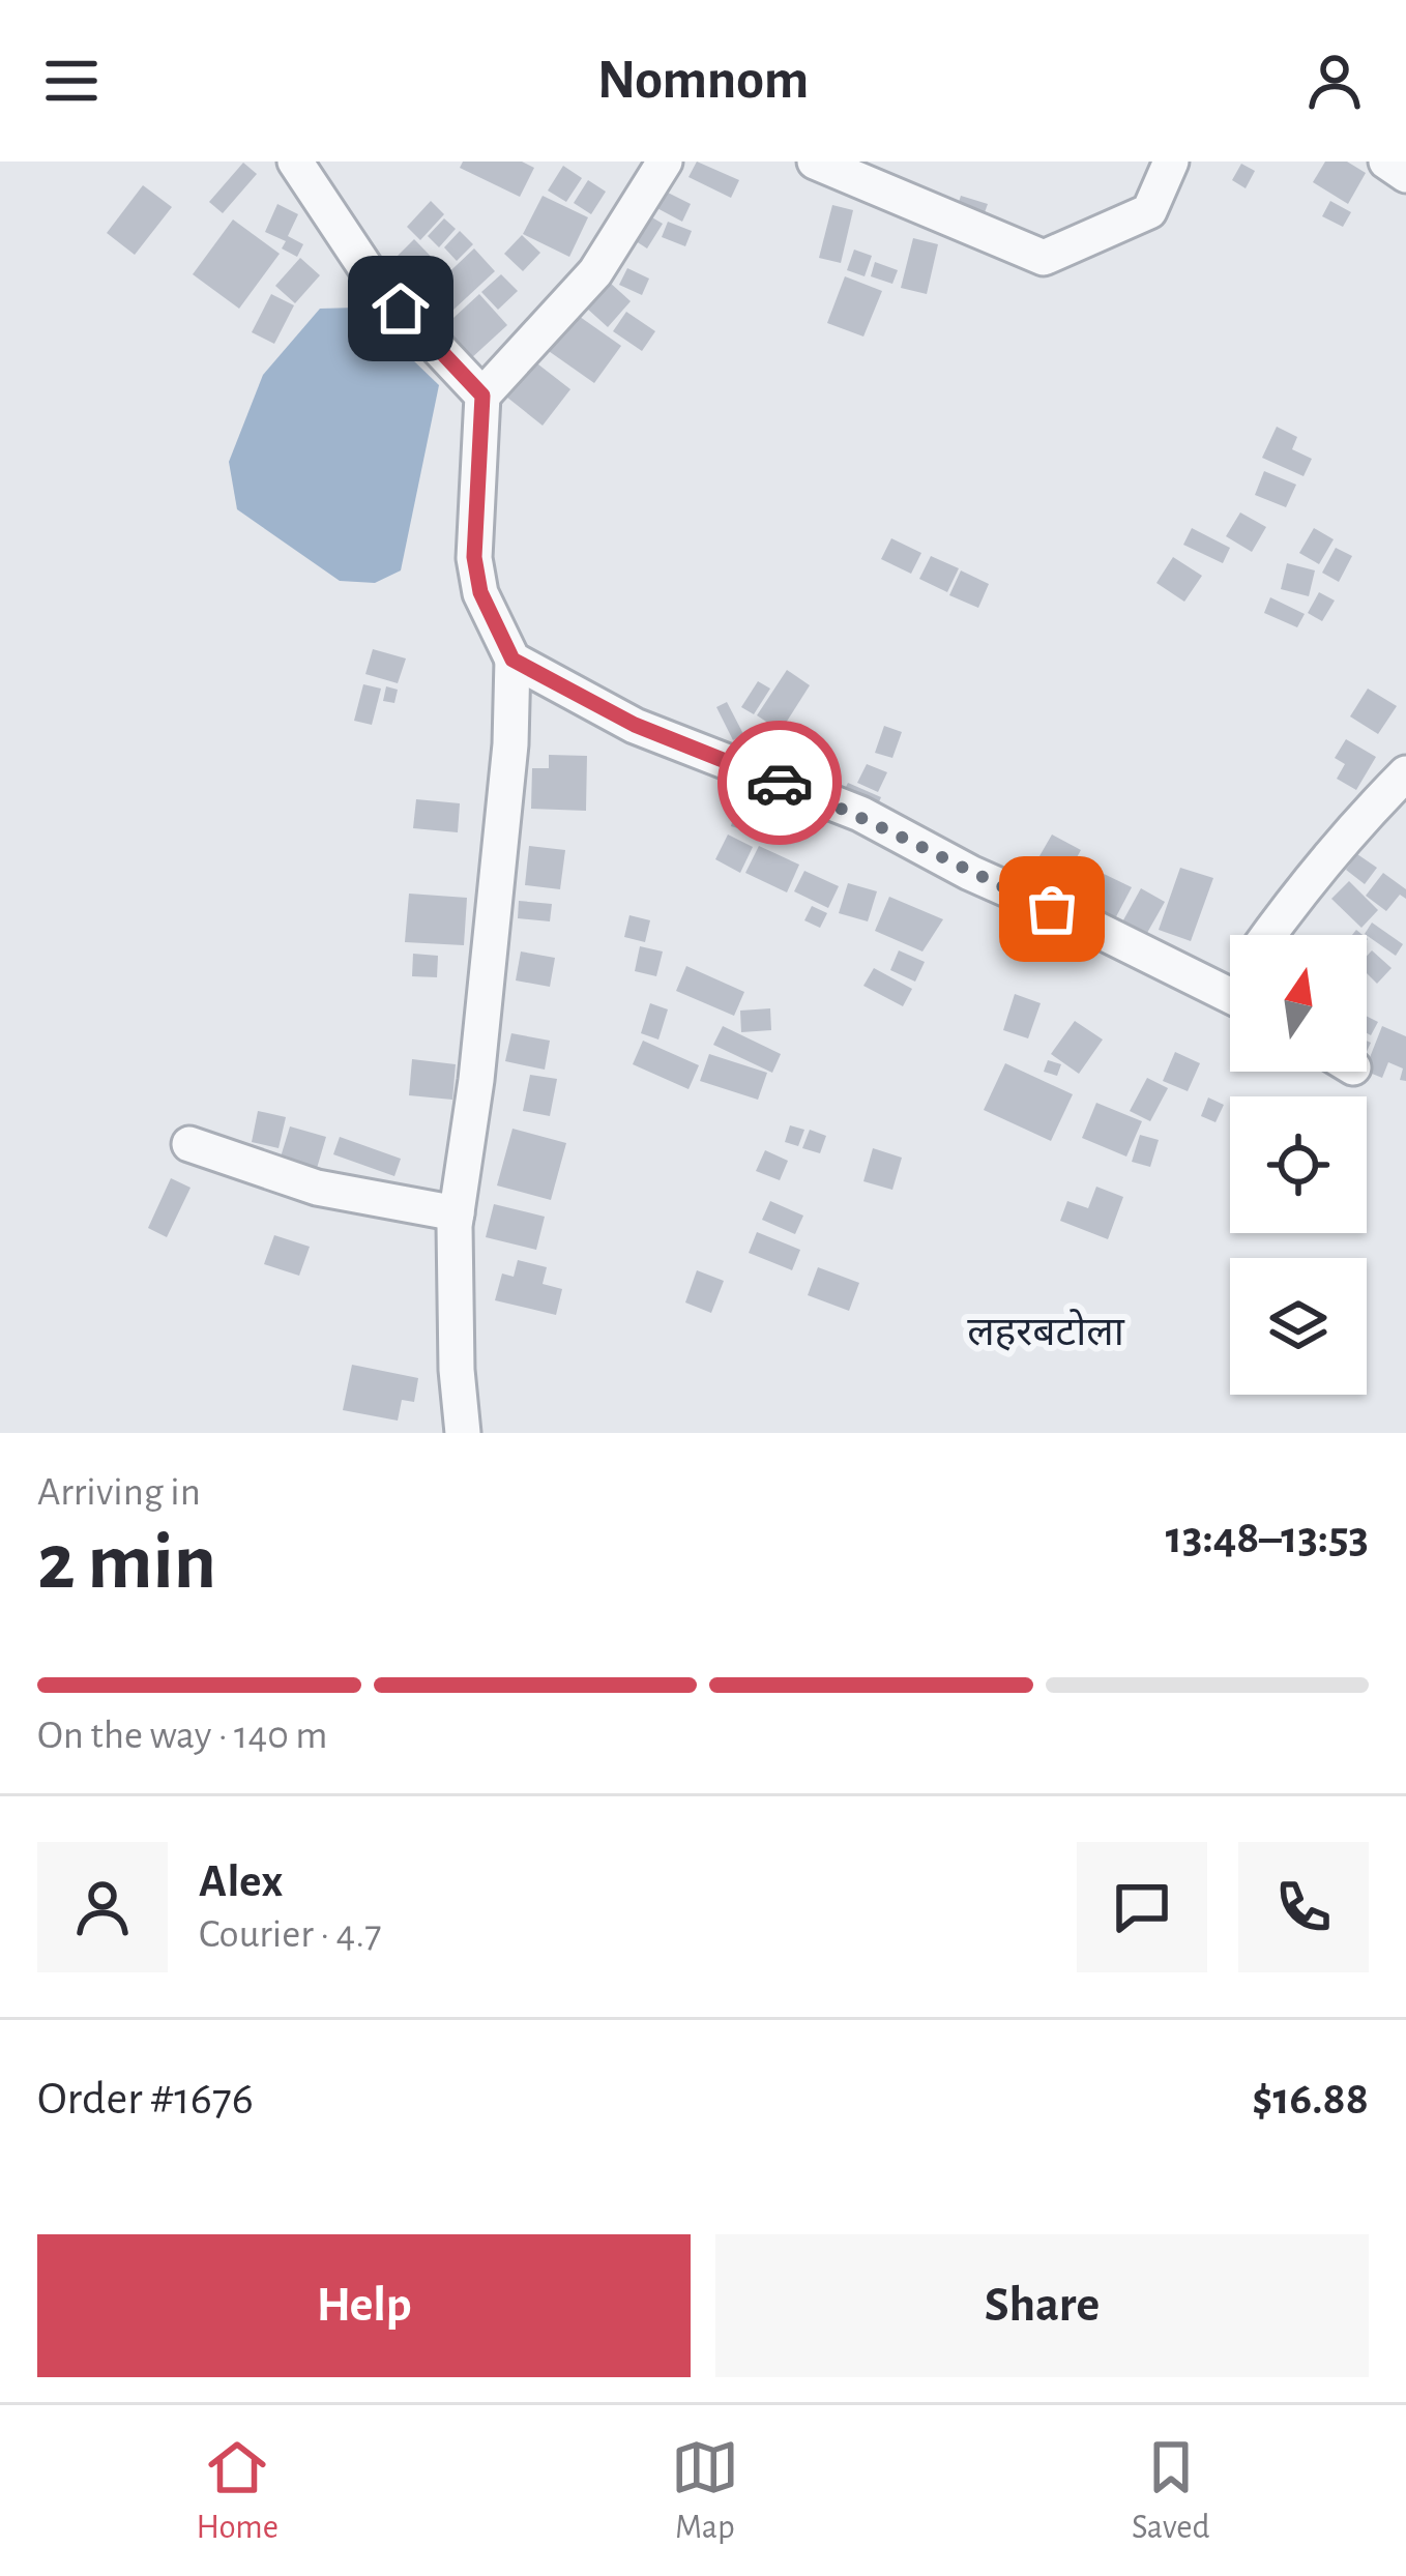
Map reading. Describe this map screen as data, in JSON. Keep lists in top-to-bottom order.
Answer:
{
  "districts": ["लहरबटोला"],
  "north": "top",
  "page": {
    "header": "Nomnom",
    "heading": ["2 min", "Arriving in", "13:48–13:53"],
    "panel": [
      "Alex",
      "Courier · 4.7",
      "Order #1676",
      "$16.88"
    ],
    "bar": "On the way · 140 m",
    "buttons": ["Help", "Share"],
    "tabs": ["Home", "Map", "Saved"]
  }
}
